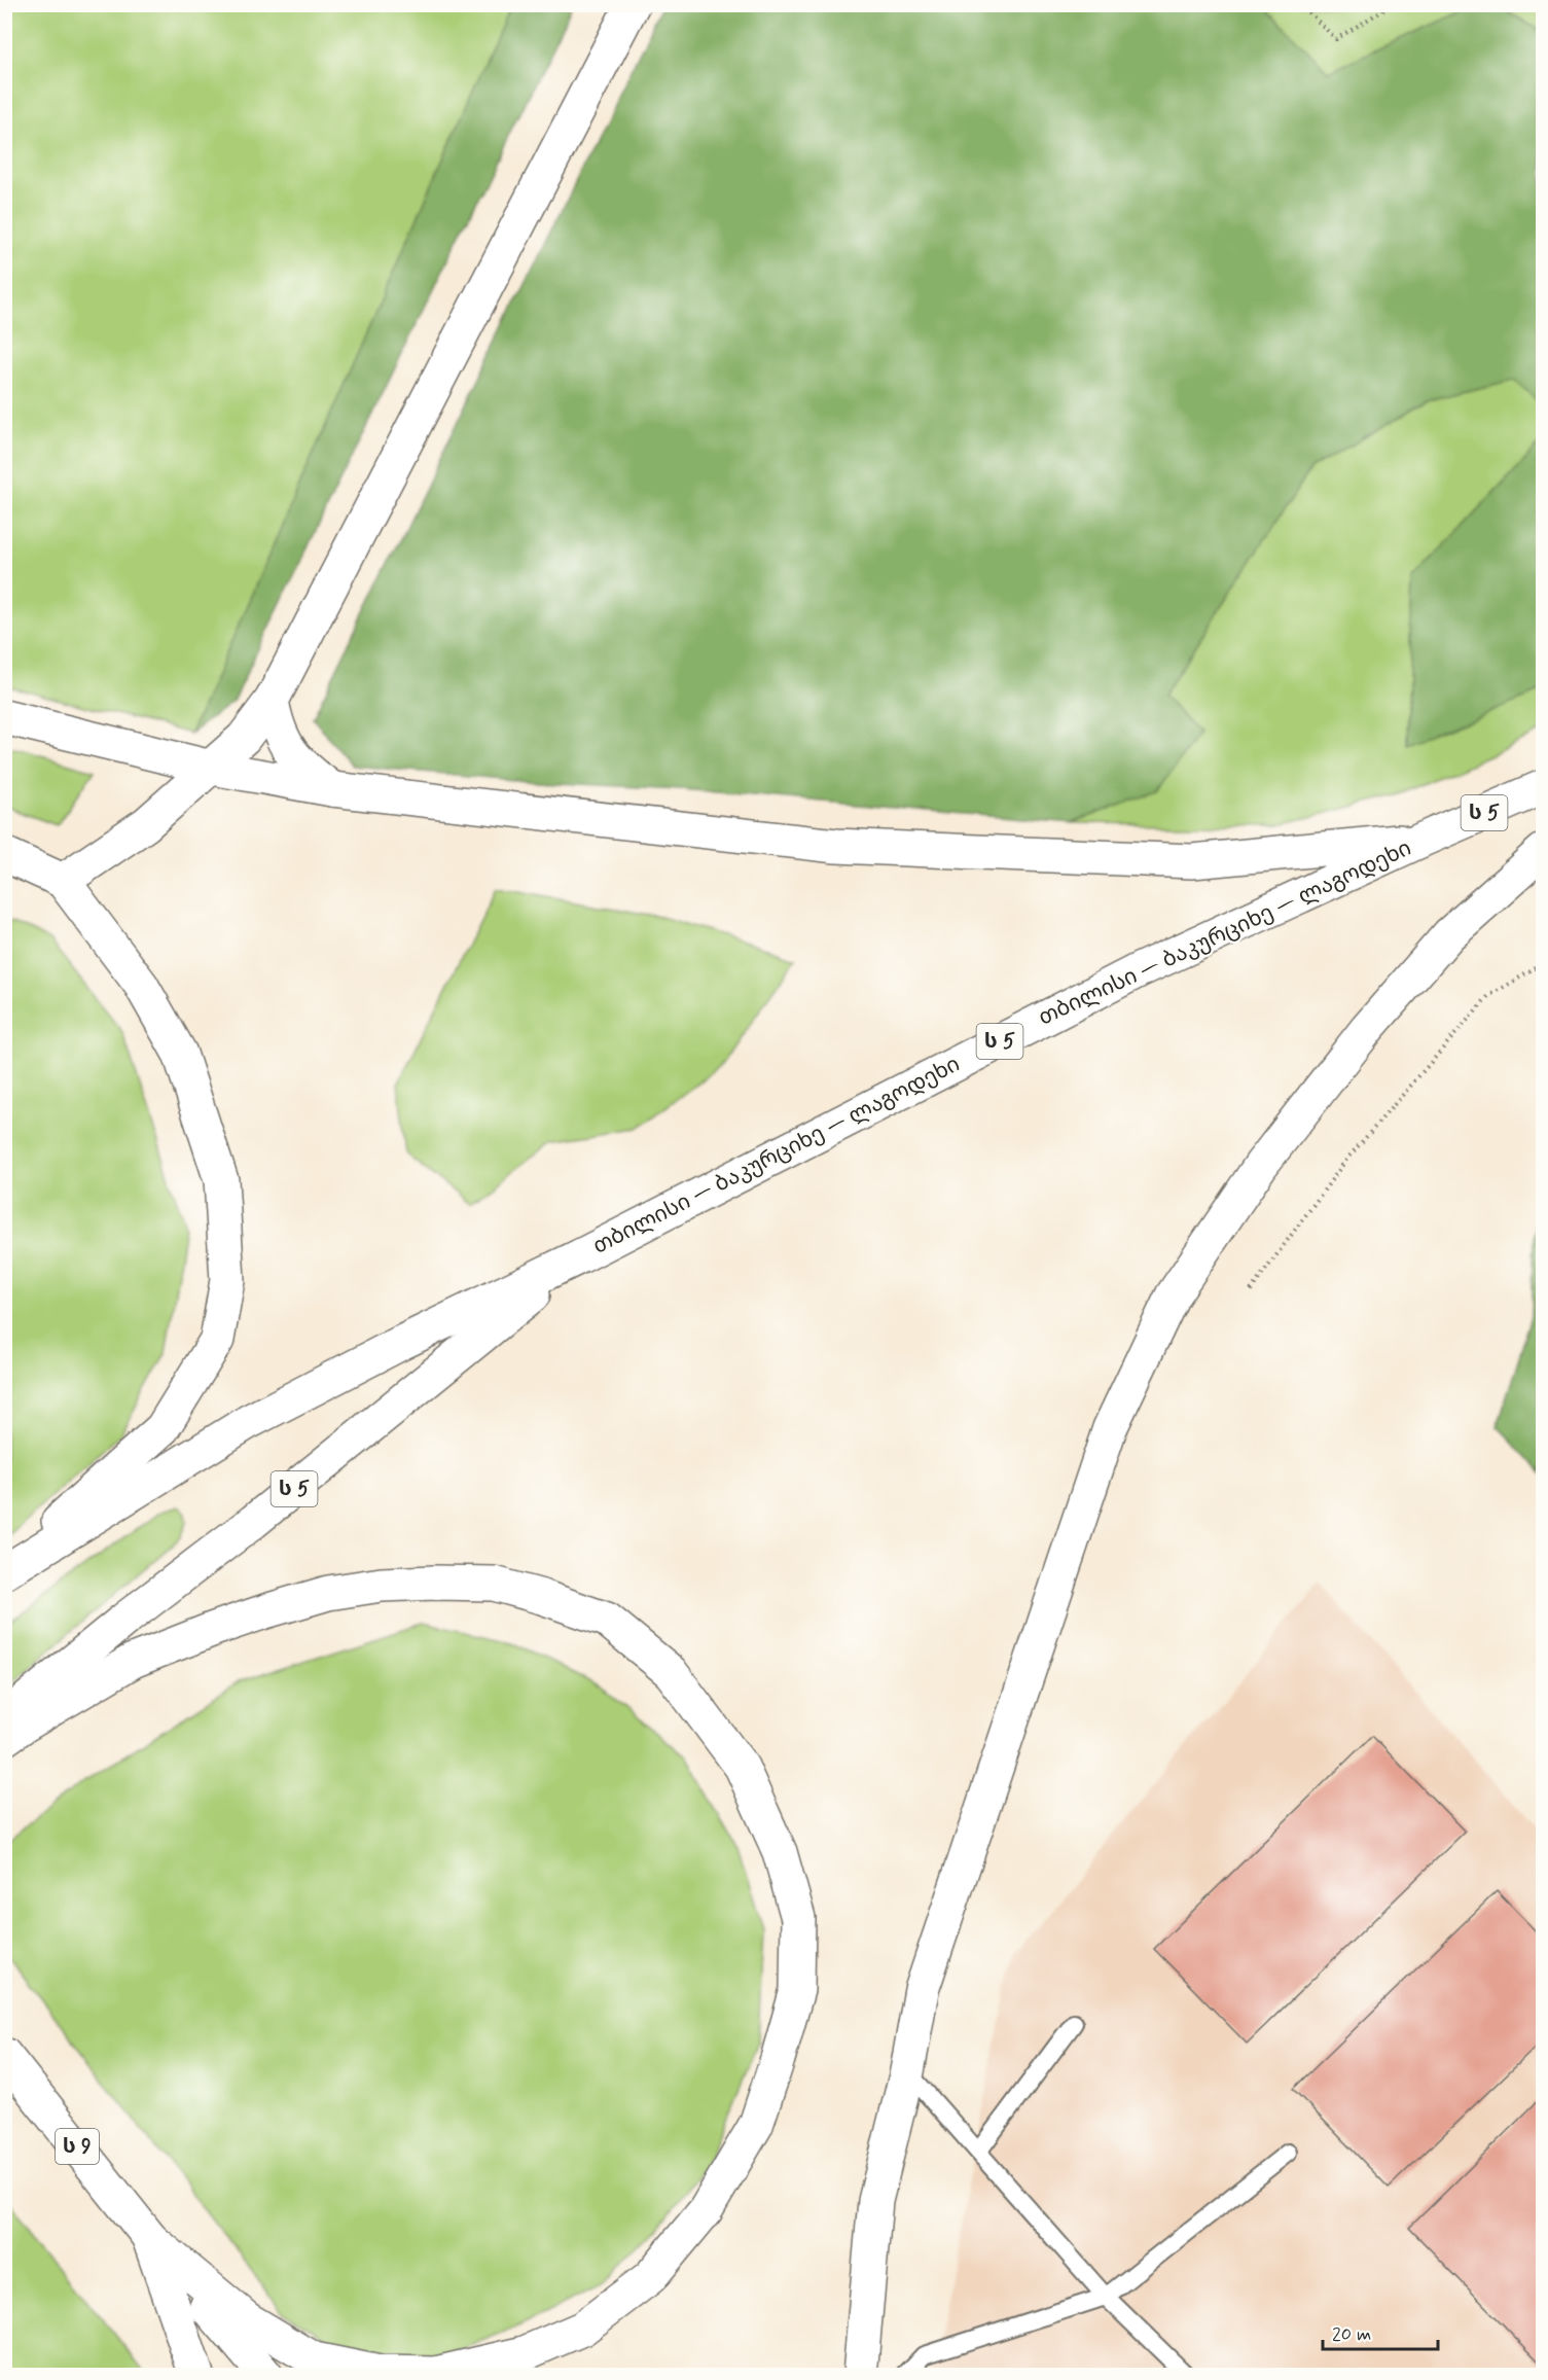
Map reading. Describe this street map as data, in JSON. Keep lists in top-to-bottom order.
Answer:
{
  "streets": {
    "main road": ["ს 5", "თბილისი — ბაკურციხე — ლაგოდეხი", "ს 9"]
  },
  "scale_bar": "20 m"
}
